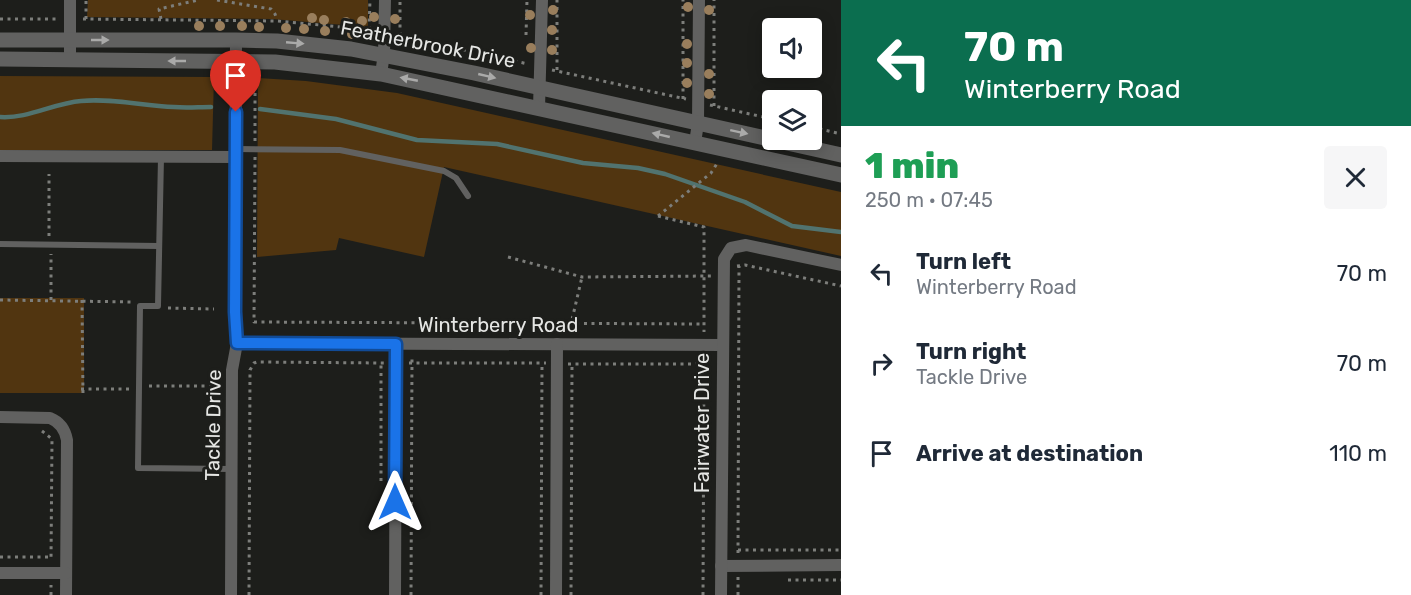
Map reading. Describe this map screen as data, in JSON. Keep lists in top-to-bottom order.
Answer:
{
  "streets": {
    "street": [
      "Featherbrook Drive",
      "Winterberry Road",
      "Fairwater Drive",
      "Tackle Drive"
    ]
  },
  "crossings": [
    ["Featherbrook Drive", "Tackle Drive"],
    ["Winterberry Road", "Fairwater Drive"],
    ["Winterberry Road", "Tackle Drive"]
  ],
  "page": {
    "turn": ["70 m", "Winterberry Road"],
    "heading": ["1 min", "250 m · 07:45"],
    "list": [
      {
        "name": "Turn left",
        "note": "Winterberry Road",
        "value": "70 m"
      },
      {
        "name": "Turn right",
        "note": "Tackle Drive",
        "value": "70 m"
      },
      {
        "name": "Arrive at destination",
        "value": "110 m"
      }
    ]
  }
}
